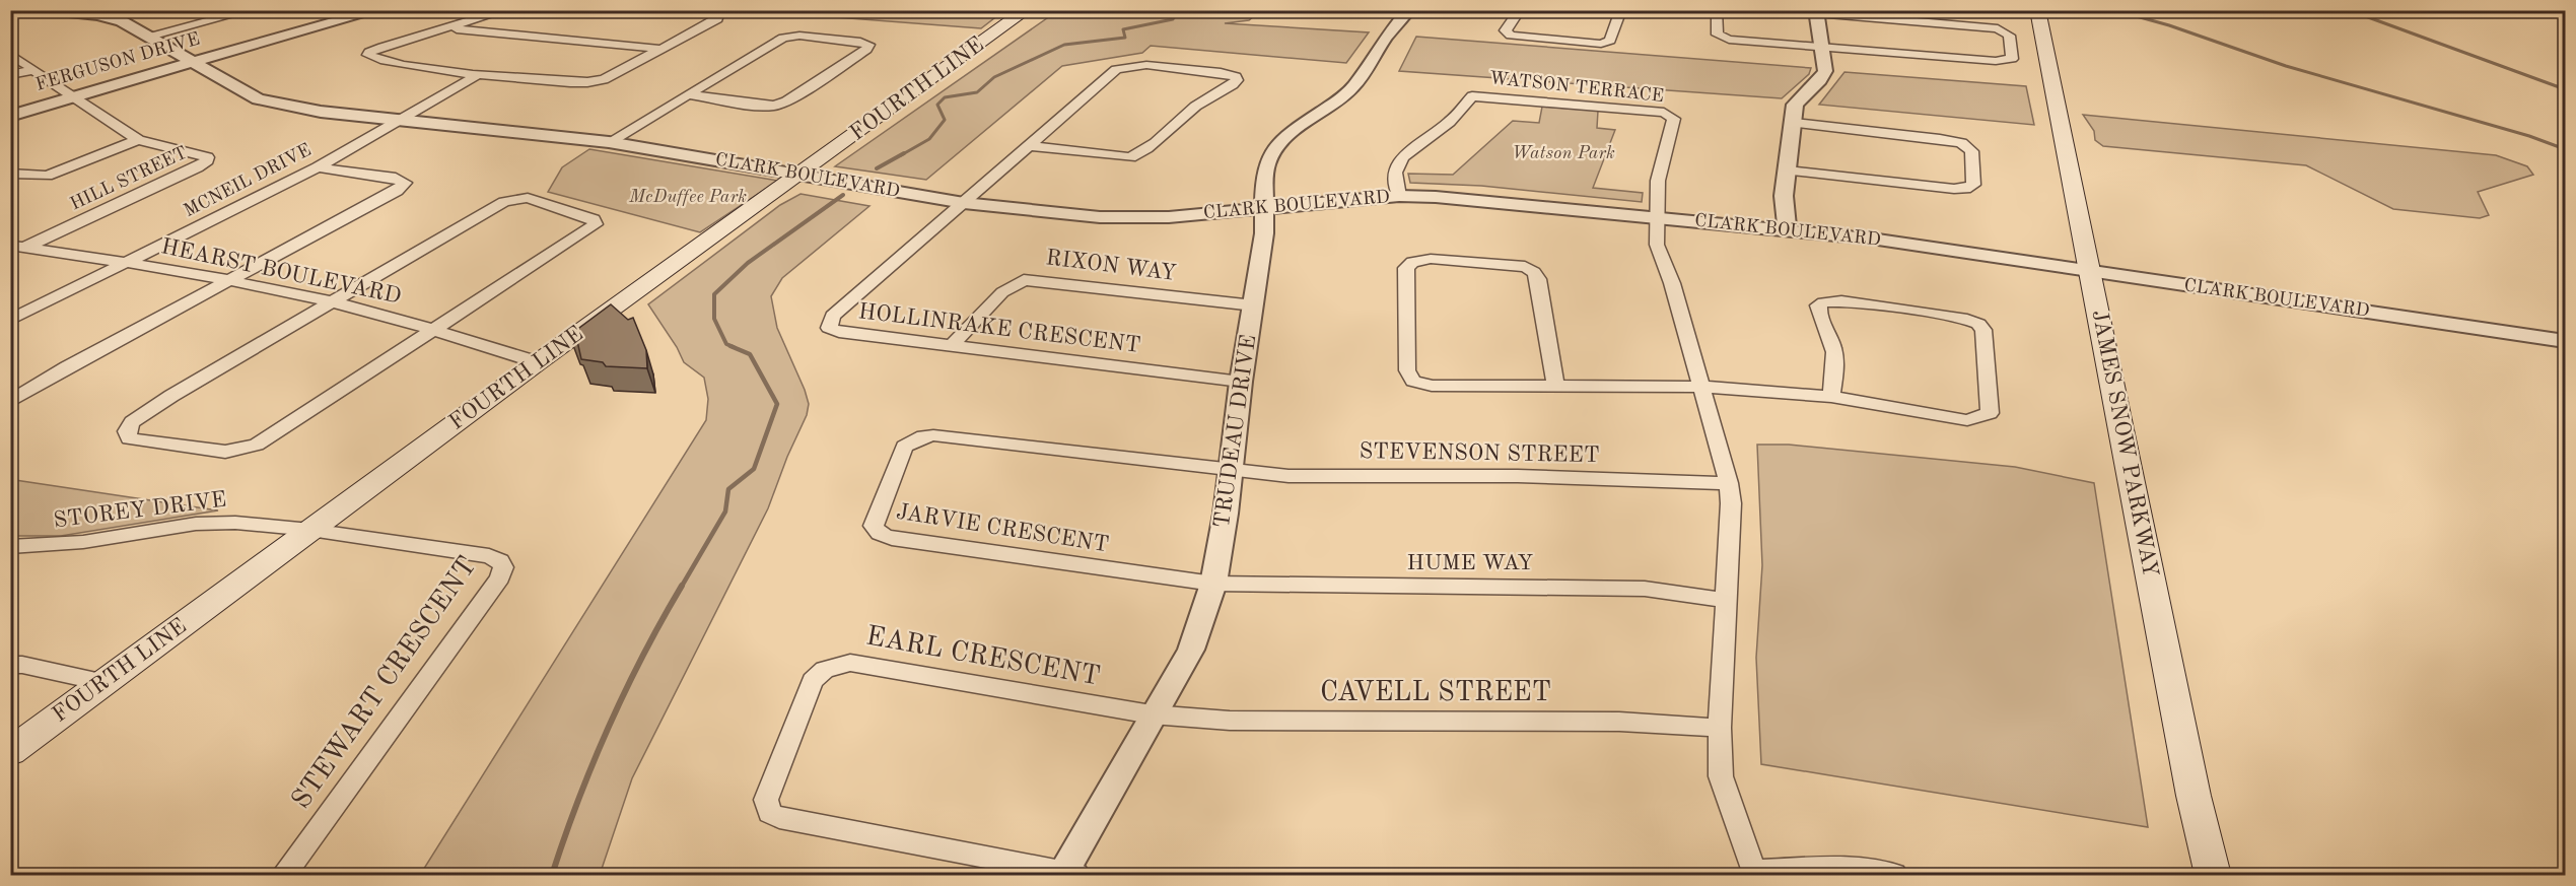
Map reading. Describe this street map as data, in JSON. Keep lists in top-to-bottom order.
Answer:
{
  "streets": {
    "main road": ["FOURTH LINE", "JAMES SNOW PARKWAY"],
    "street": [
      "FERGUSON DRIVE",
      "WATSON TERRACE",
      "CLARK BOULEVARD",
      "HILL STREET",
      "MCNEIL DRIVE",
      "RIXON WAY",
      "HEARST BOULEVARD",
      "HOLLINRAKE CRESCENT",
      "TRUDEAU DRIVE",
      "STEVENSON STREET",
      "STOREY DRIVE",
      "JARVIE CRESCENT",
      "HUME WAY",
      "EARL CRESCENT",
      "STEWART CRESCENT",
      "CAVELL STREET"
    ]
  },
  "crossings": [
    ["FERGUSON DRIVE", "CLARK BOULEVARD"],
    ["FERGUSON DRIVE", "HILL STREET"],
    ["WATSON TERRACE", "CLARK BOULEVARD"],
    ["FOURTH LINE", "CLARK BOULEVARD"],
    ["FOURTH LINE", "HEARST BOULEVARD"],
    ["FOURTH LINE", "STOREY DRIVE"],
    ["FOURTH LINE", "STEWART CRESCENT"],
    ["CLARK BOULEVARD", "MCNEIL DRIVE"],
    ["CLARK BOULEVARD", "HOLLINRAKE CRESCENT"],
    ["CLARK BOULEVARD", "TRUDEAU DRIVE"],
    ["CLARK BOULEVARD", "JAMES SNOW PARKWAY"],
    ["HILL STREET", "HEARST BOULEVARD"],
    ["MCNEIL DRIVE", "HEARST BOULEVARD"],
    ["RIXON WAY", "HOLLINRAKE CRESCENT"],
    ["RIXON WAY", "TRUDEAU DRIVE"],
    ["HOLLINRAKE CRESCENT", "TRUDEAU DRIVE"],
    ["TRUDEAU DRIVE", "STEVENSON STREET"],
    ["TRUDEAU DRIVE", "JARVIE CRESCENT"],
    ["TRUDEAU DRIVE", "HUME WAY"],
    ["TRUDEAU DRIVE", "EARL CRESCENT"],
    ["TRUDEAU DRIVE", "CAVELL STREET"],
    ["STEVENSON STREET", "JARVIE CRESCENT"],
    ["STOREY DRIVE", "STEWART CRESCENT"],
    ["JARVIE CRESCENT", "HUME WAY"],
    ["EARL CRESCENT", "CAVELL STREET"]
  ],
  "parks": ["Watson Park", "McDuffee Park"]
}
